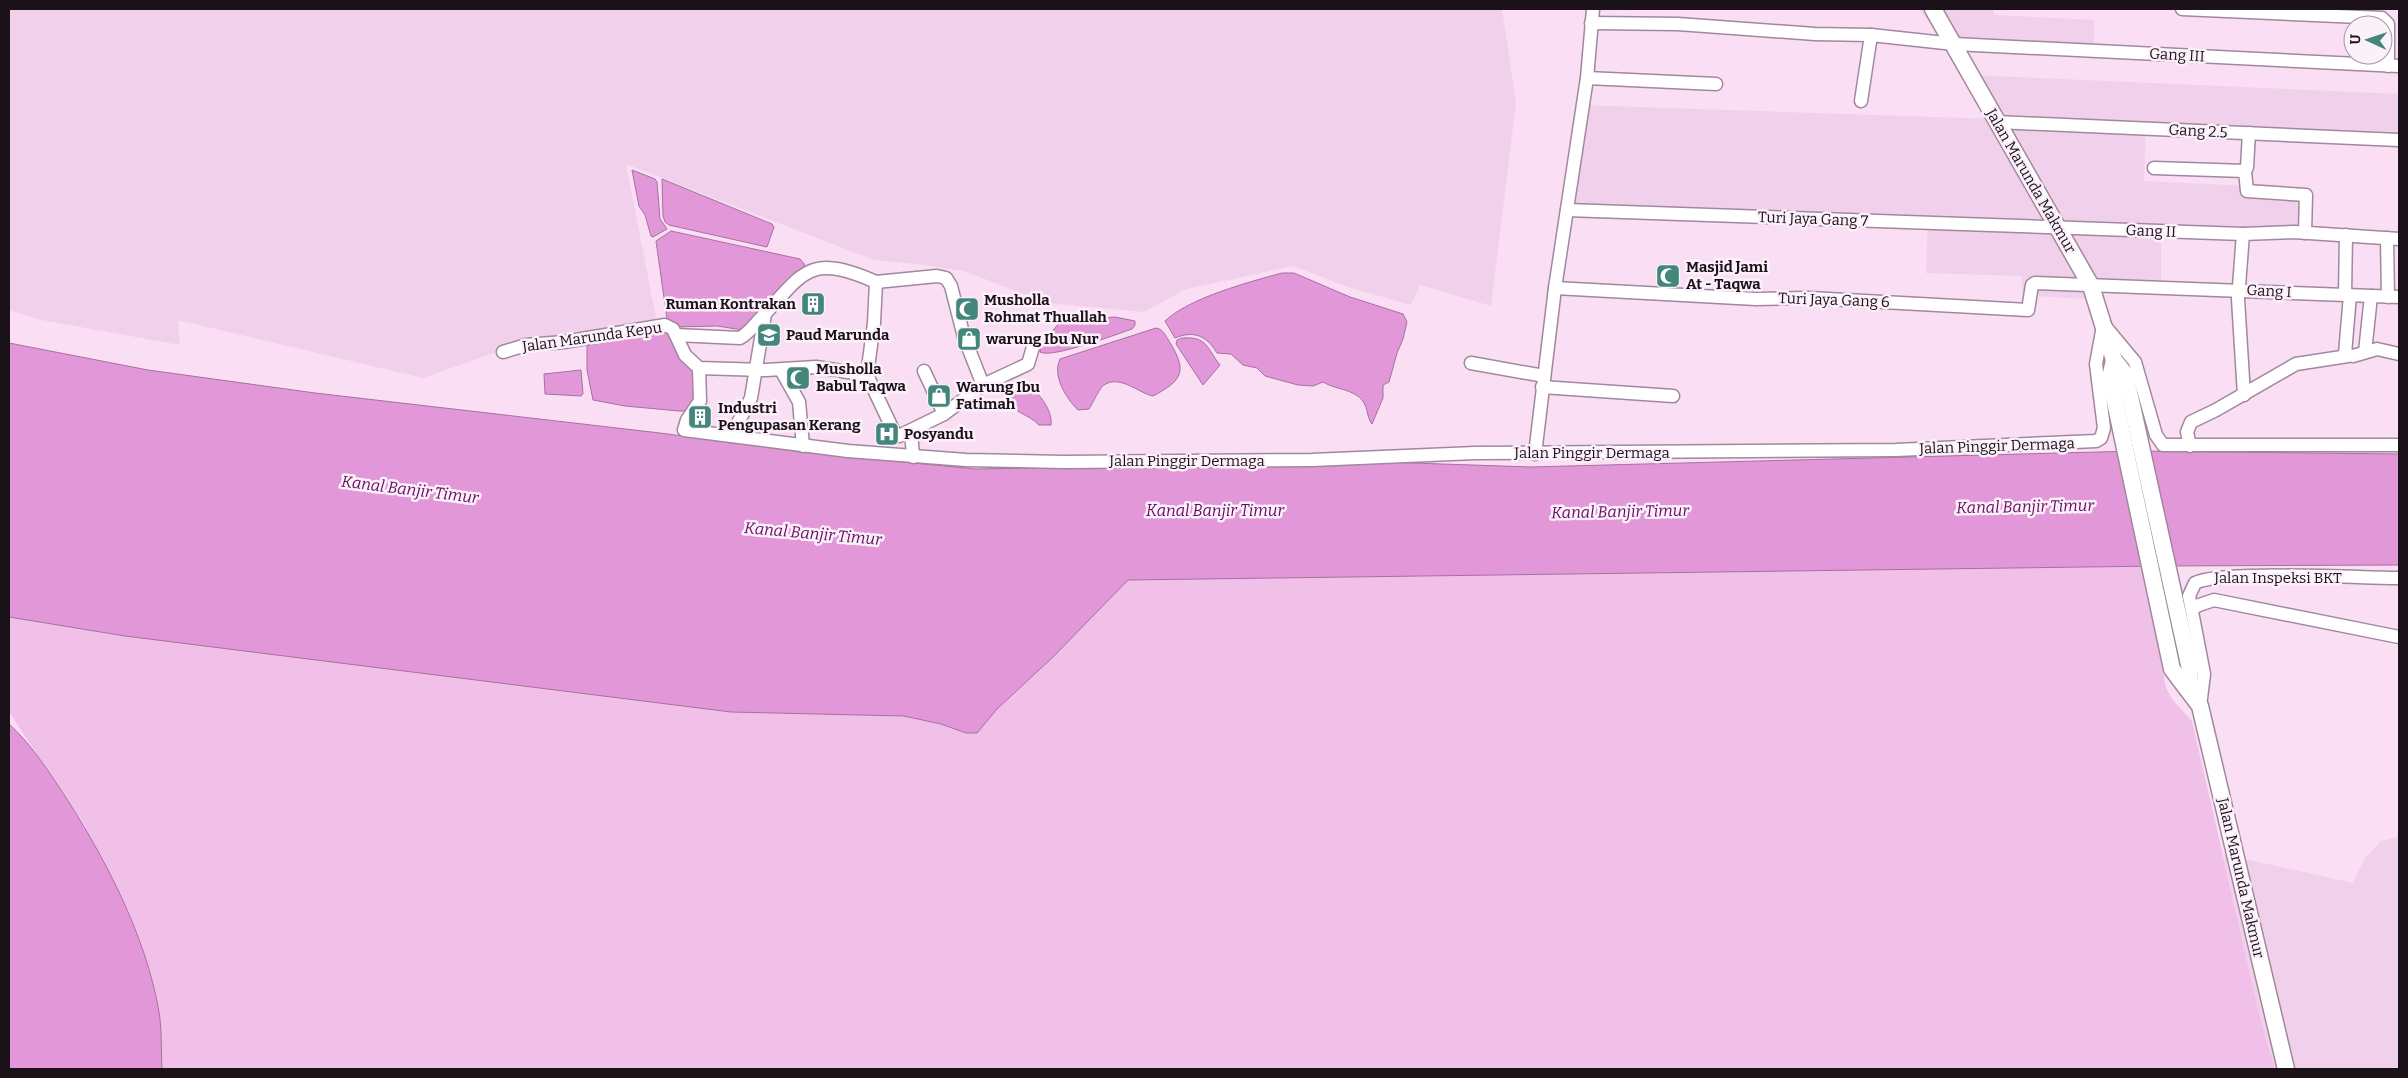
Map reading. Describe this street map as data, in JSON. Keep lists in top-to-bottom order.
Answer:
{
  "streets": {
    "main road": ["Jalan Marunda Makmur"],
    "street": [
      "Gang III",
      "Gang 2.5",
      "Turi Jaya Gang 7",
      "Gang II",
      "Gang I",
      "Turi Jaya Gang 6",
      "Jalan Marunda Kepu",
      "Jalan Pinggir Dermaga",
      "Jalan Inspeksi BKT"
    ]
  },
  "crossings": [
    ["Gang III", "Jalan Marunda Makmur"],
    ["Gang 2.5", "Jalan Marunda Makmur"],
    ["Jalan Marunda Makmur", "Turi Jaya Gang 7"],
    ["Jalan Marunda Makmur", "Gang II"],
    ["Jalan Marunda Makmur", "Gang I"],
    ["Jalan Marunda Makmur", "Turi Jaya Gang 6"],
    ["Jalan Marunda Makmur", "Jalan Pinggir Dermaga"],
    ["Jalan Marunda Makmur", "Jalan Inspeksi BKT"],
    ["Turi Jaya Gang 7", "Gang II"],
    ["Gang II", "Gang I"],
    ["Gang I", "Turi Jaya Gang 6"],
    ["Jalan Marunda Kepu", "Jalan Pinggir Dermaga"]
  ],
  "water": ["Kanal Banjir Timur"],
  "places": {
    "mosque": ["Masjid Jami At - Taqwa", "Musholla Rohmat Thuallah", "Musholla Babul Taqwa"],
    "building": ["Ruman Kontrakan", "Industri Pengupasan Kerang"],
    "school or university": ["Paud Marunda"],
    "shop": ["warung Ibu Nur", "Warung Ibu Fatimah"],
    "hospital": ["Posyandu"]
  },
  "north": "left"
}
